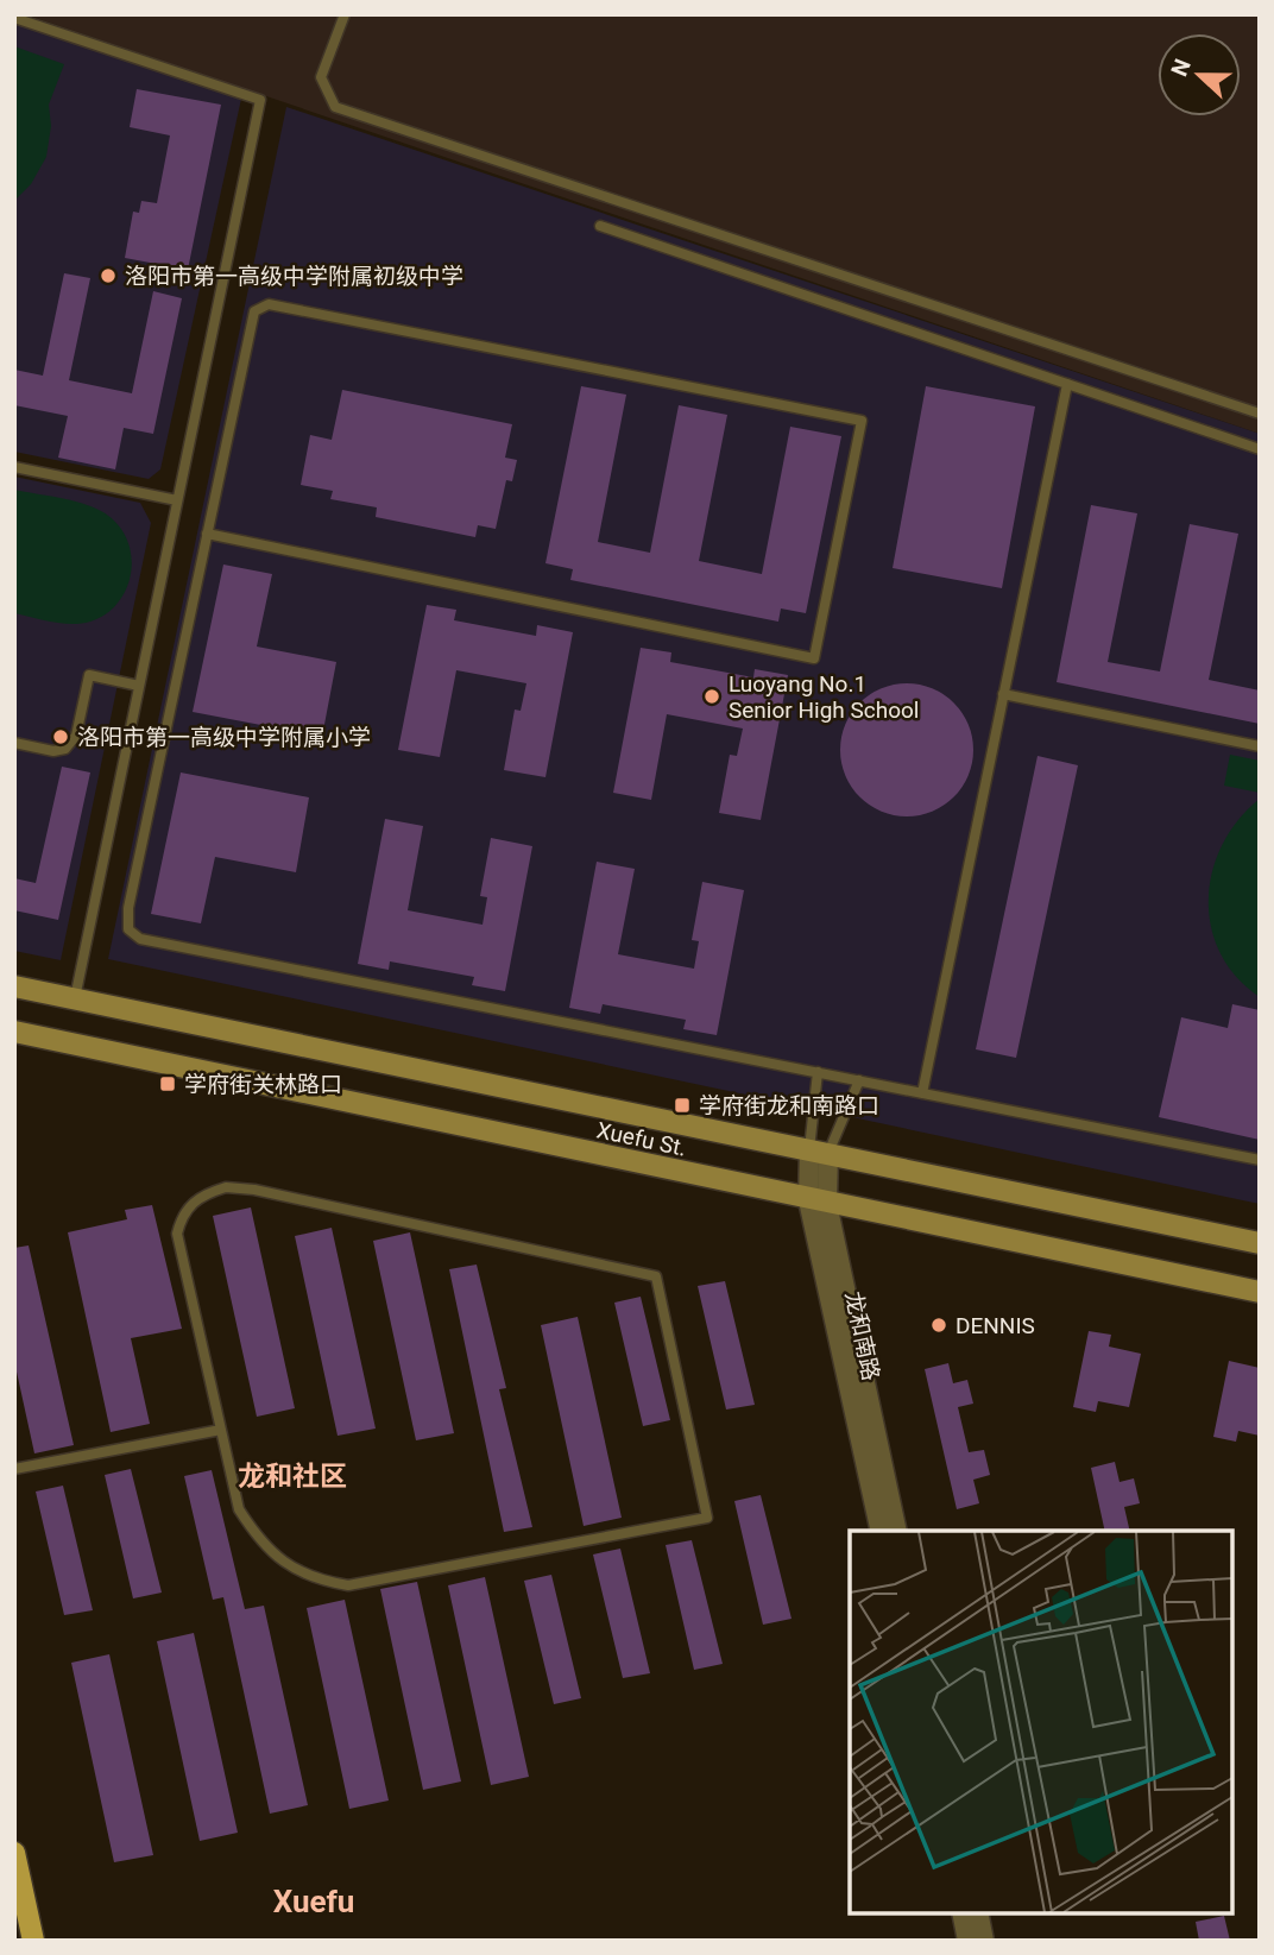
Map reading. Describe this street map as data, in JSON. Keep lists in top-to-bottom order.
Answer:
{
  "streets": {
    "main road": ["Xuefu St."],
    "street": ["龙和南路"]
  },
  "crossings": [
    ["Xuefu St.", "龙和南路"]
  ],
  "districts": ["龙和社区", "Xuefu"],
  "places": {
    "other": [
      "洛阳市第一高级中学附属初级中学",
      "Luoyang No.1 Senior High School",
      "洛阳市第一高级中学附属小学",
      "DENNIS"
    ],
    "transit": ["学府街关林路口", "学府街龙和南路口"]
  },
  "north": "left"
}
